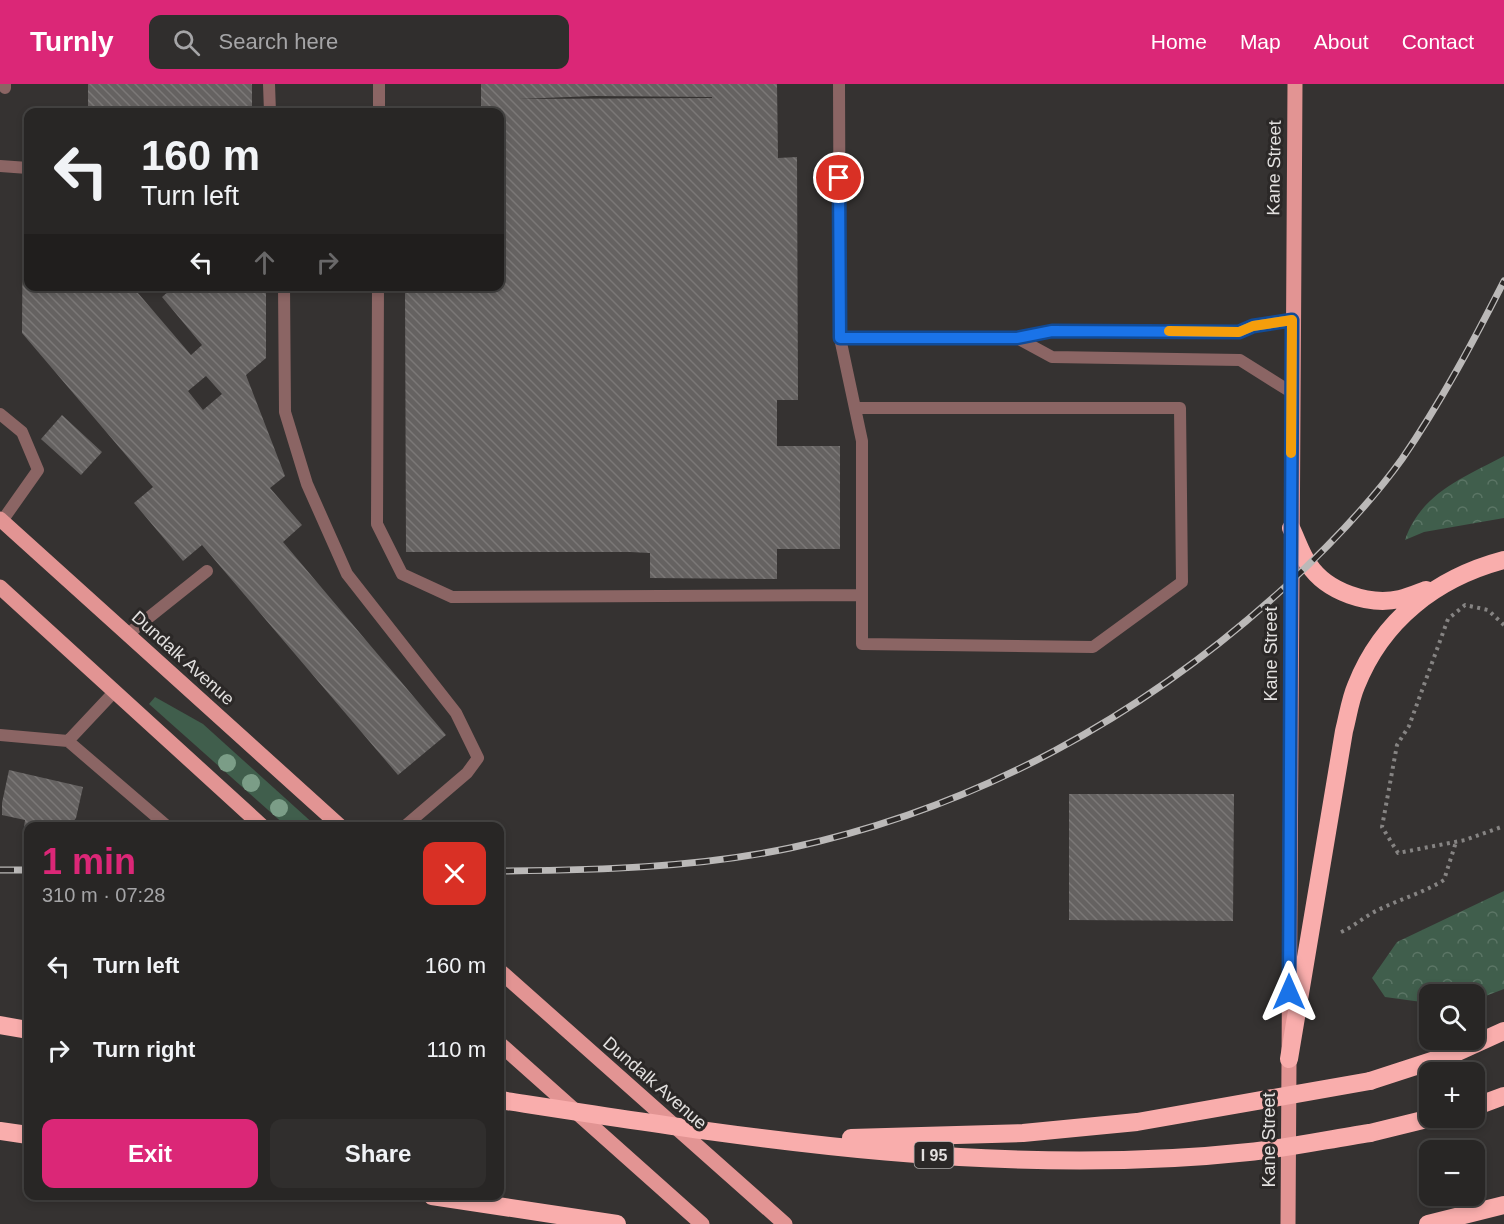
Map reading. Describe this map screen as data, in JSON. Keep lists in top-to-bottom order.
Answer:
{
  "streets": {
    "highway": ["I 95"],
    "main road": ["Kane Street", "Dundalk Avenue"]
  },
  "page": {
    "header": "Turnly",
    "search": "Search here",
    "nav": [
      "Home",
      "Map",
      "About",
      "Contact"
    ],
    "turn": ["160 m", "Turn left"],
    "heading": ["1 min", "310 m · 07:28"],
    "list": [
      {
        "name": "Turn left",
        "value": "160 m"
      },
      {
        "name": "Turn right",
        "value": "110 m"
      }
    ],
    "map_buttons": ["+", "−"],
    "buttons": ["Exit", "Share"]
  }
}
